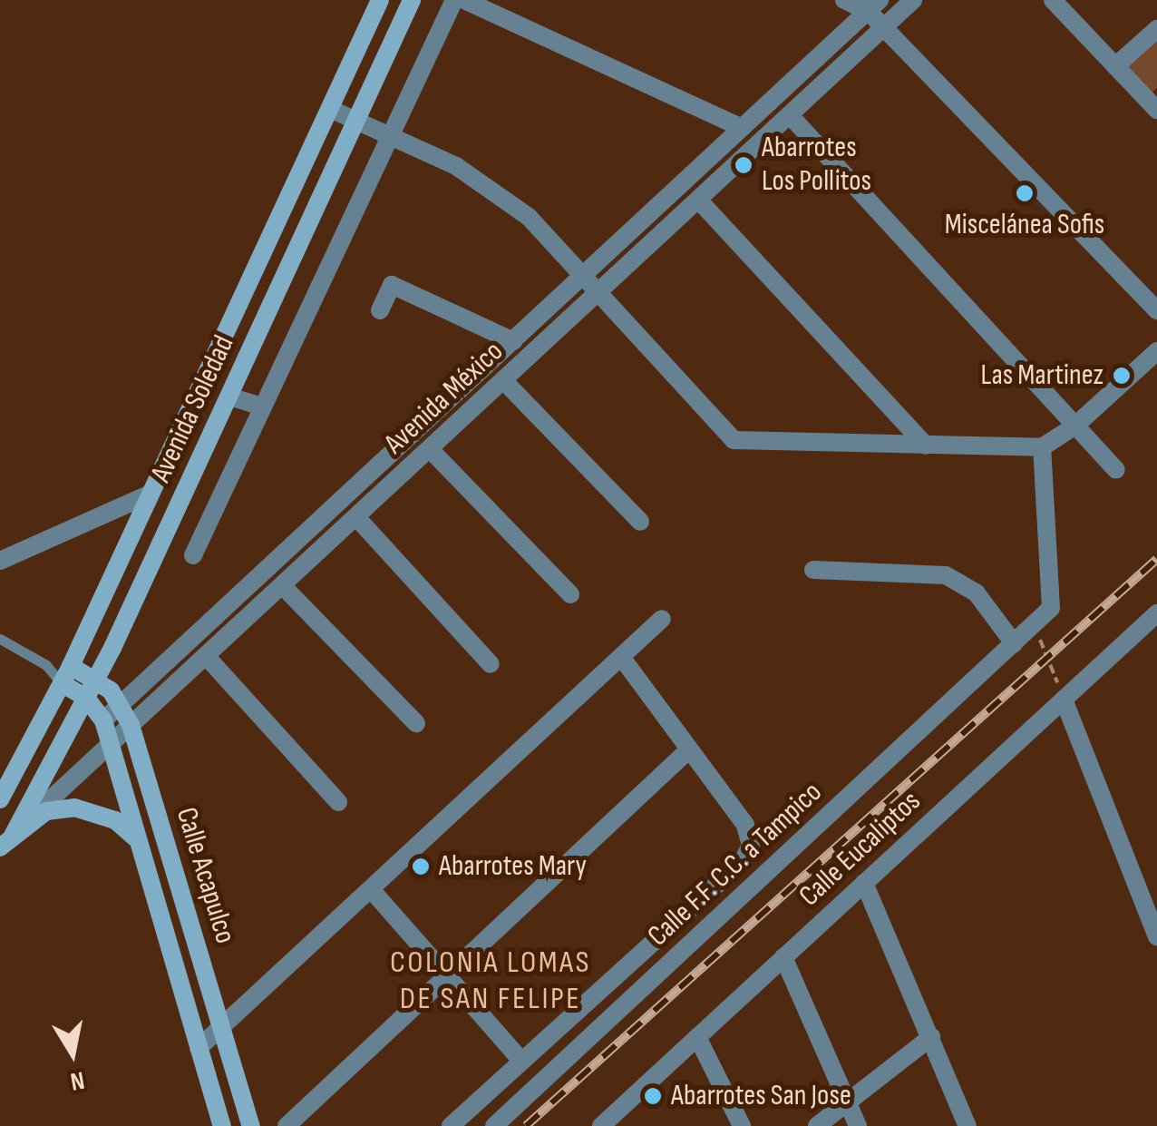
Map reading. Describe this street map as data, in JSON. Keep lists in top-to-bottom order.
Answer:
{
  "streets": {
    "street": [
      "Avenida México",
      "Avenida Soledad",
      "Calle Eucaliptos",
      "Calle F.F. C.C. a Tampico",
      "Calle Acapulco"
    ]
  },
  "crossings": [
    ["Avenida México", "Avenida Soledad"],
    ["Avenida México", "Calle Acapulco"],
    ["Avenida Soledad", "Calle Acapulco"]
  ],
  "districts": ["COLONIA LOMAS DE SAN FELIPE"],
  "places": [
    "Abarrotes Los Pollitos",
    "Miscelánea Sofis",
    "Las Martinez",
    "Abarrotes Mary",
    "Abarrotes San Jose"
  ],
  "north": "bottom"
}
